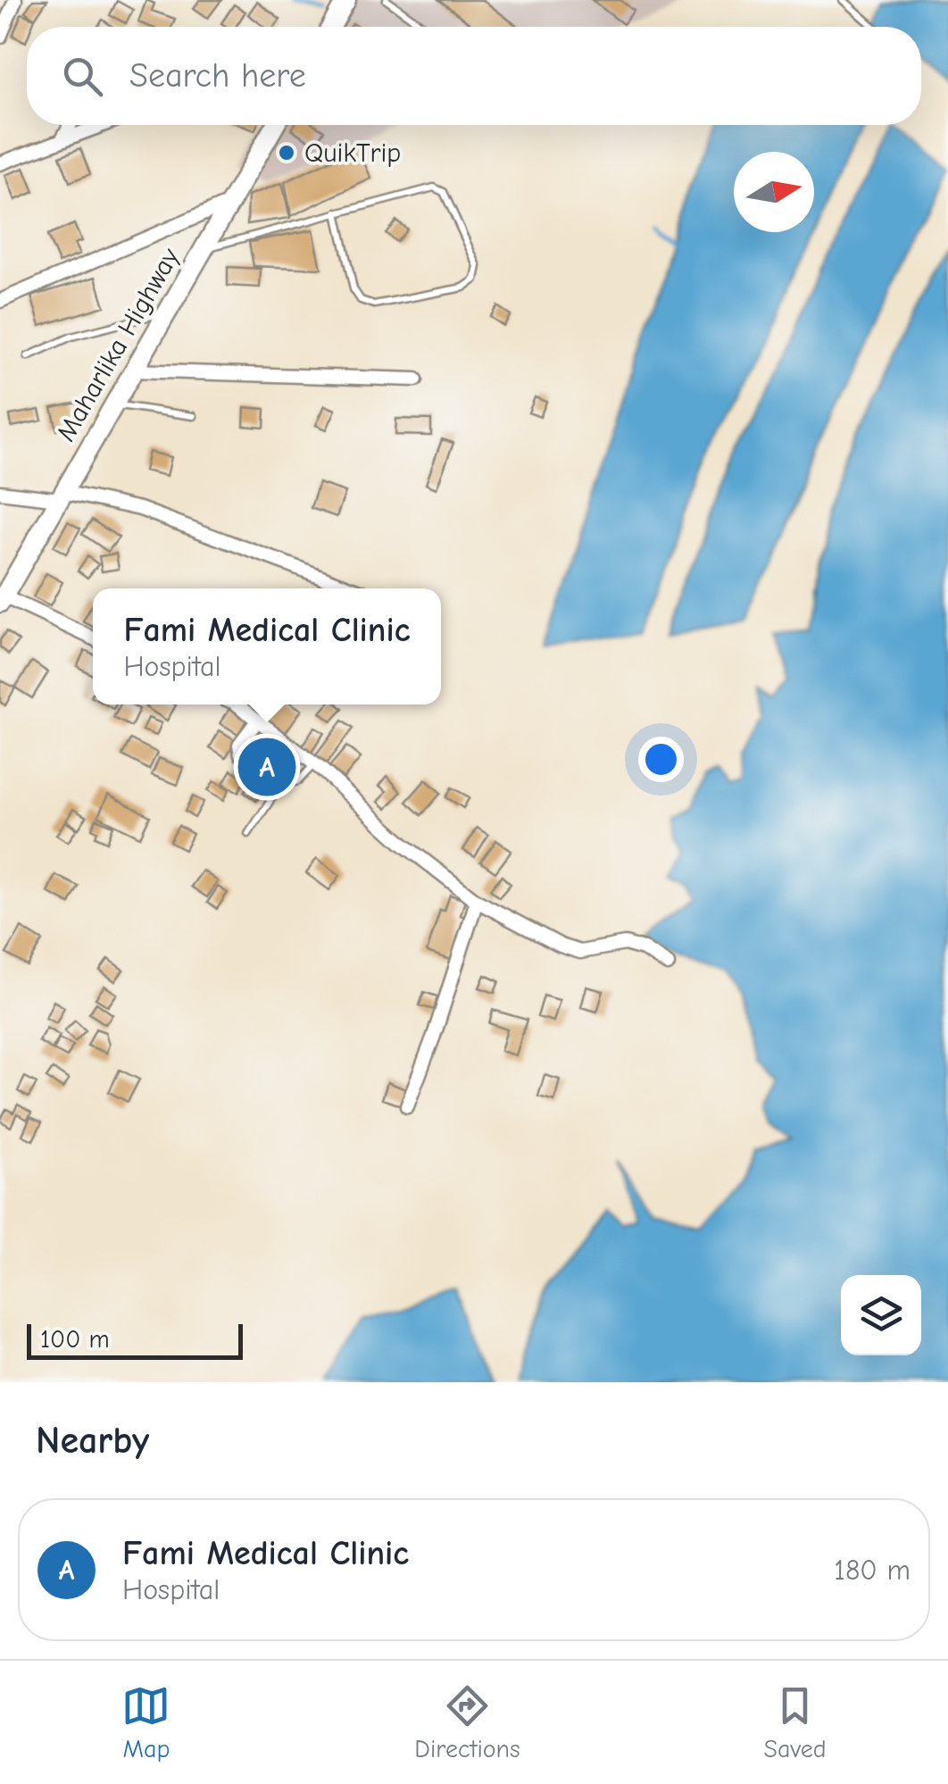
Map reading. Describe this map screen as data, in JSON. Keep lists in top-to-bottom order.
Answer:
{
  "streets": {
    "main road": ["Maharlika Highway"]
  },
  "places": ["QuikTrip"],
  "scale_bar": "100 m",
  "north": "right",
  "page": {
    "search": "Search here",
    "popup": ["Fami Medical Clinic", "Hospital"],
    "pins": "A",
    "scale": "100 m",
    "heading": "Nearby",
    "list": [
      {
        "mark": "A",
        "name": "Fami Medical Clinic",
        "note": "Hospital",
        "value": "180 m"
      }
    ],
    "nav": ["Map", "Directions", "Saved"]
  }
}
